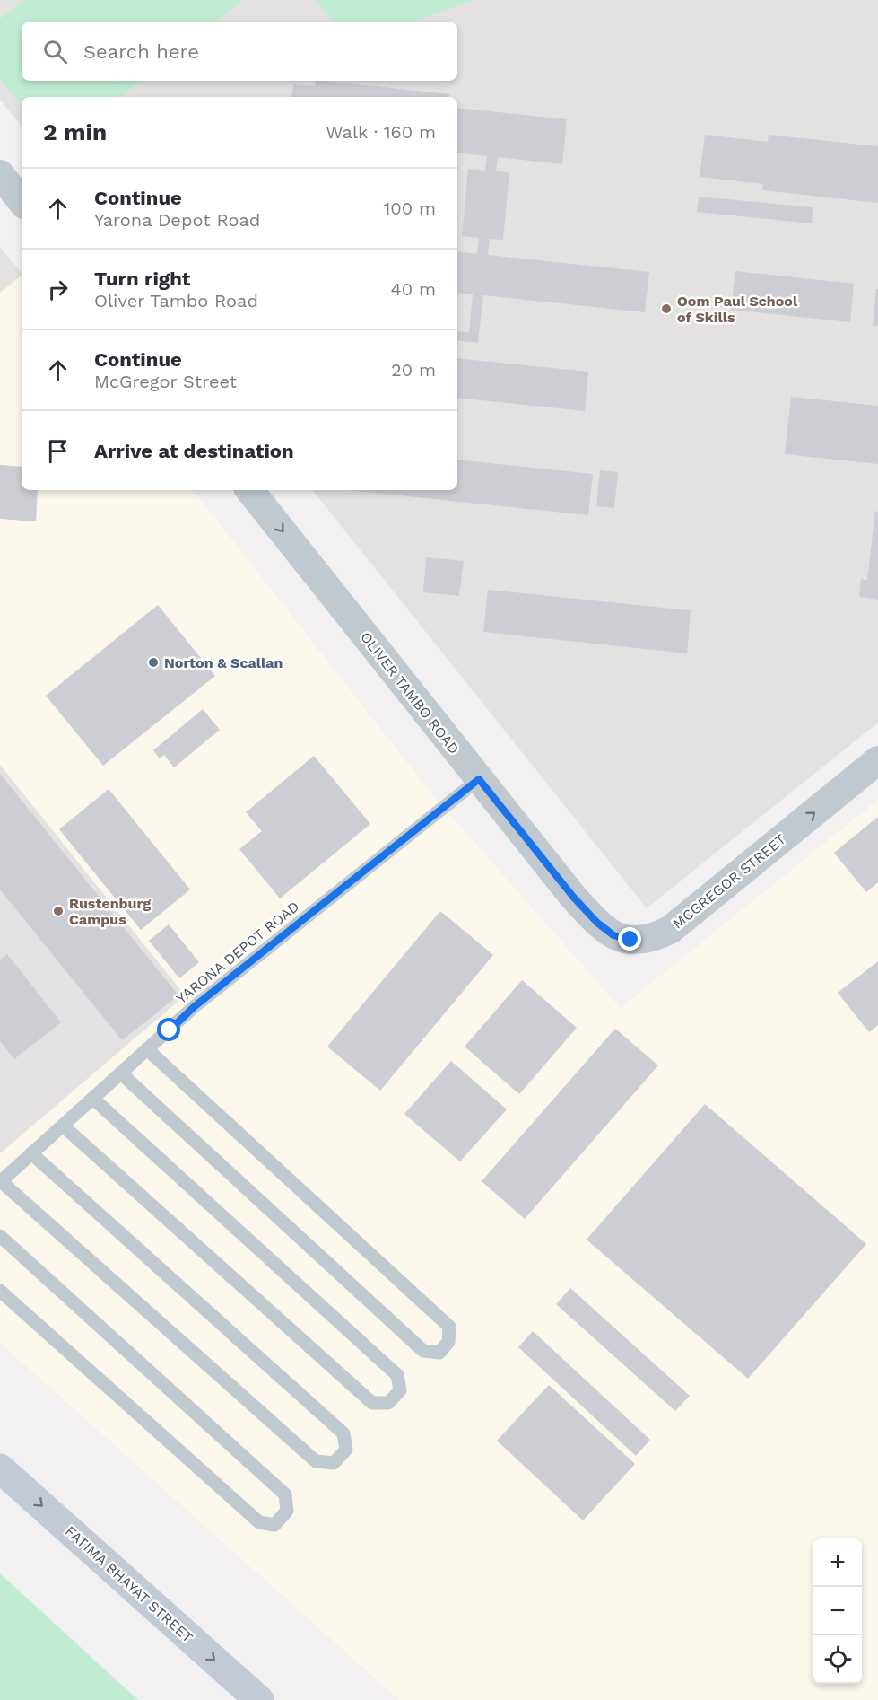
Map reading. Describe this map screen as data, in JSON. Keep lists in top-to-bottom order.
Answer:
{
  "streets": {
    "main road": ["FATIMA BHAYAT STREET"],
    "street": ["OLIVER TAMBO ROAD", "MCGREGOR STREET"],
    "lane": ["YARONA DEPOT ROAD"]
  },
  "crossings": [
    ["OLIVER TAMBO ROAD", "MCGREGOR STREET"],
    ["OLIVER TAMBO ROAD", "YARONA DEPOT ROAD"]
  ],
  "one_way": ["OLIVER TAMBO ROAD", "MCGREGOR STREET", "FATIMA BHAYAT STREET"],
  "places": ["Oom Paul School of Skills", "Norton & Scallan", "Rustenburg Campus"],
  "page": {
    "search": "Search here",
    "heading": ["2 min", "Walk · 160 m"],
    "list": [
      ["Continue", "Yarona Depot Road", "100 m"],
      ["Turn right", "Oliver Tambo Road", "40 m"],
      ["Continue", "McGregor Street", "20 m"],
      "Arrive at destination"
    ],
    "map_buttons": ["+", "−"]
  }
}
